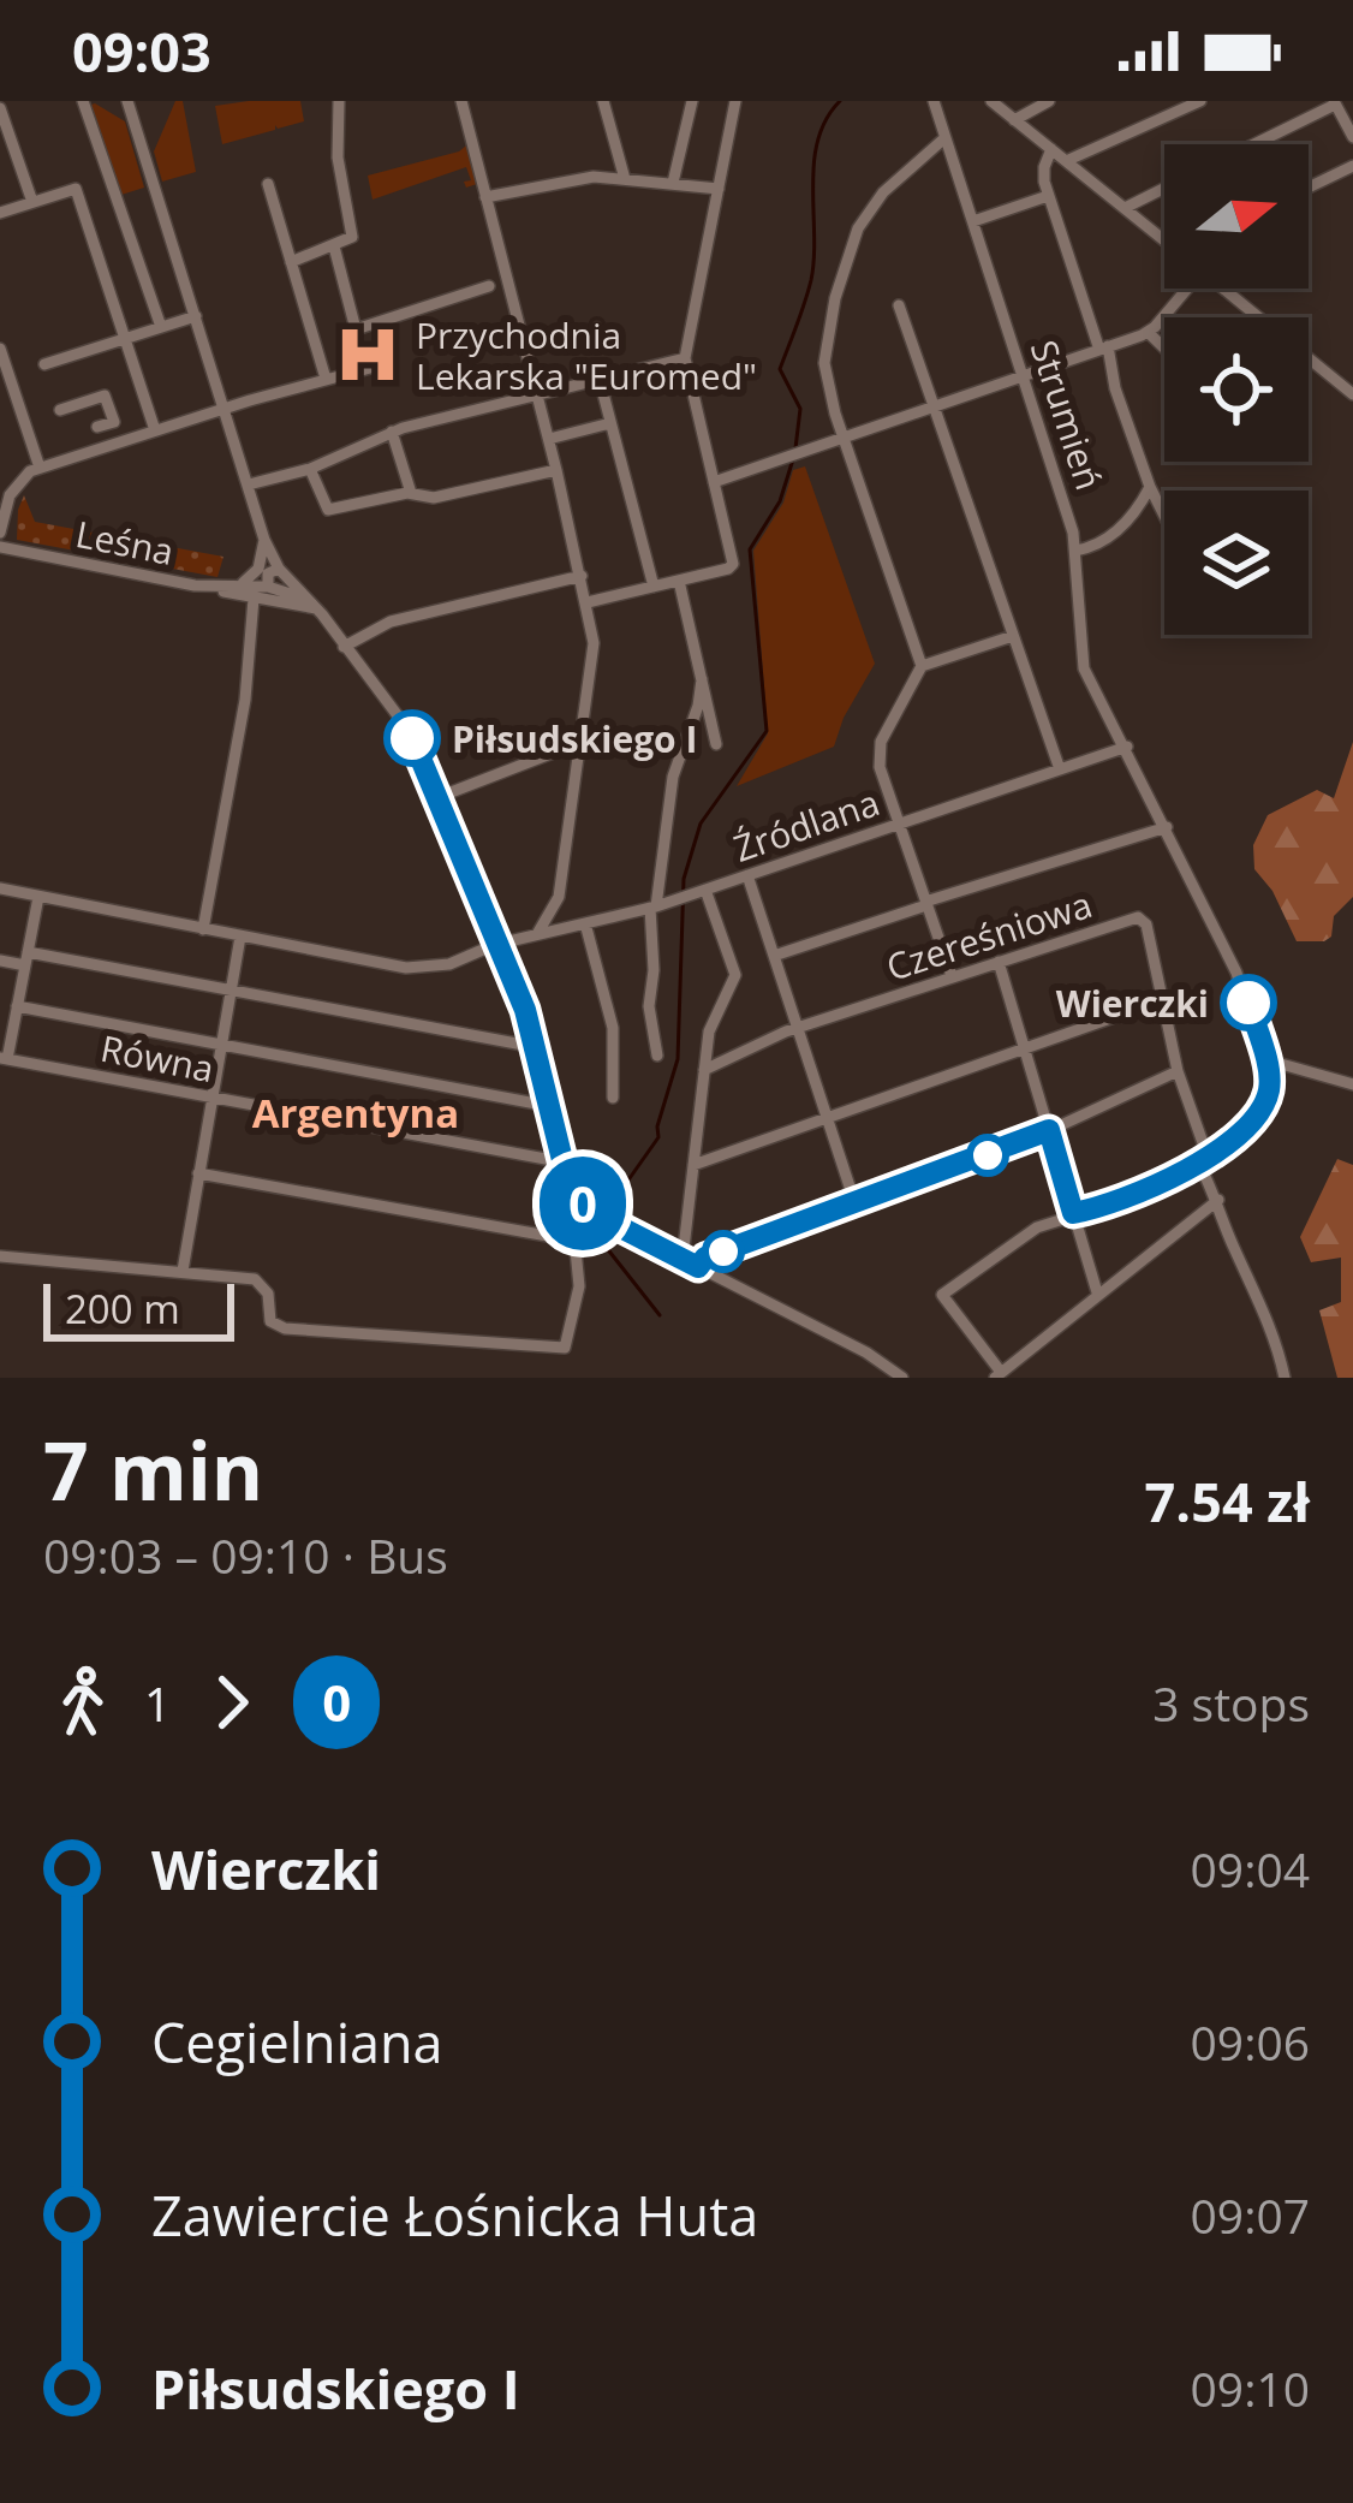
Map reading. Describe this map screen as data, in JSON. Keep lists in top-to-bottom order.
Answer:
{
  "streets": {
    "street": [
      "Strumień",
      "Leśna",
      "Źródlana",
      "Czereśniowa",
      "Równa"
    ]
  },
  "crossings": [
    ["Strumień", "Źródlana"]
  ],
  "districts": ["Argentyna"],
  "places": {
    "hospital": ["Przychodnia Lekarska \"Euromed\""],
    "other": ["Piłsudskiego I", "Wierczki"]
  },
  "lines": ["bus line 0"],
  "scale_bar": "200 m",
  "north": "right",
  "page": {
    "status": "09:03",
    "on_map": "0",
    "scale": "200 m",
    "heading": ["7 min", "09:03 – 09:10 · Bus", "7.54 zł"],
    "legs": ["1", "0", "3 stops"],
    "list": [
      {
        "name": "Wierczki",
        "value": "09:04"
      },
      {
        "name": "Cegielniana",
        "value": "09:06"
      },
      {
        "name": "Zawiercie Łośnicka Huta",
        "value": "09:07"
      },
      {
        "name": "Piłsudskiego I",
        "value": "09:10"
      }
    ]
  }
}
